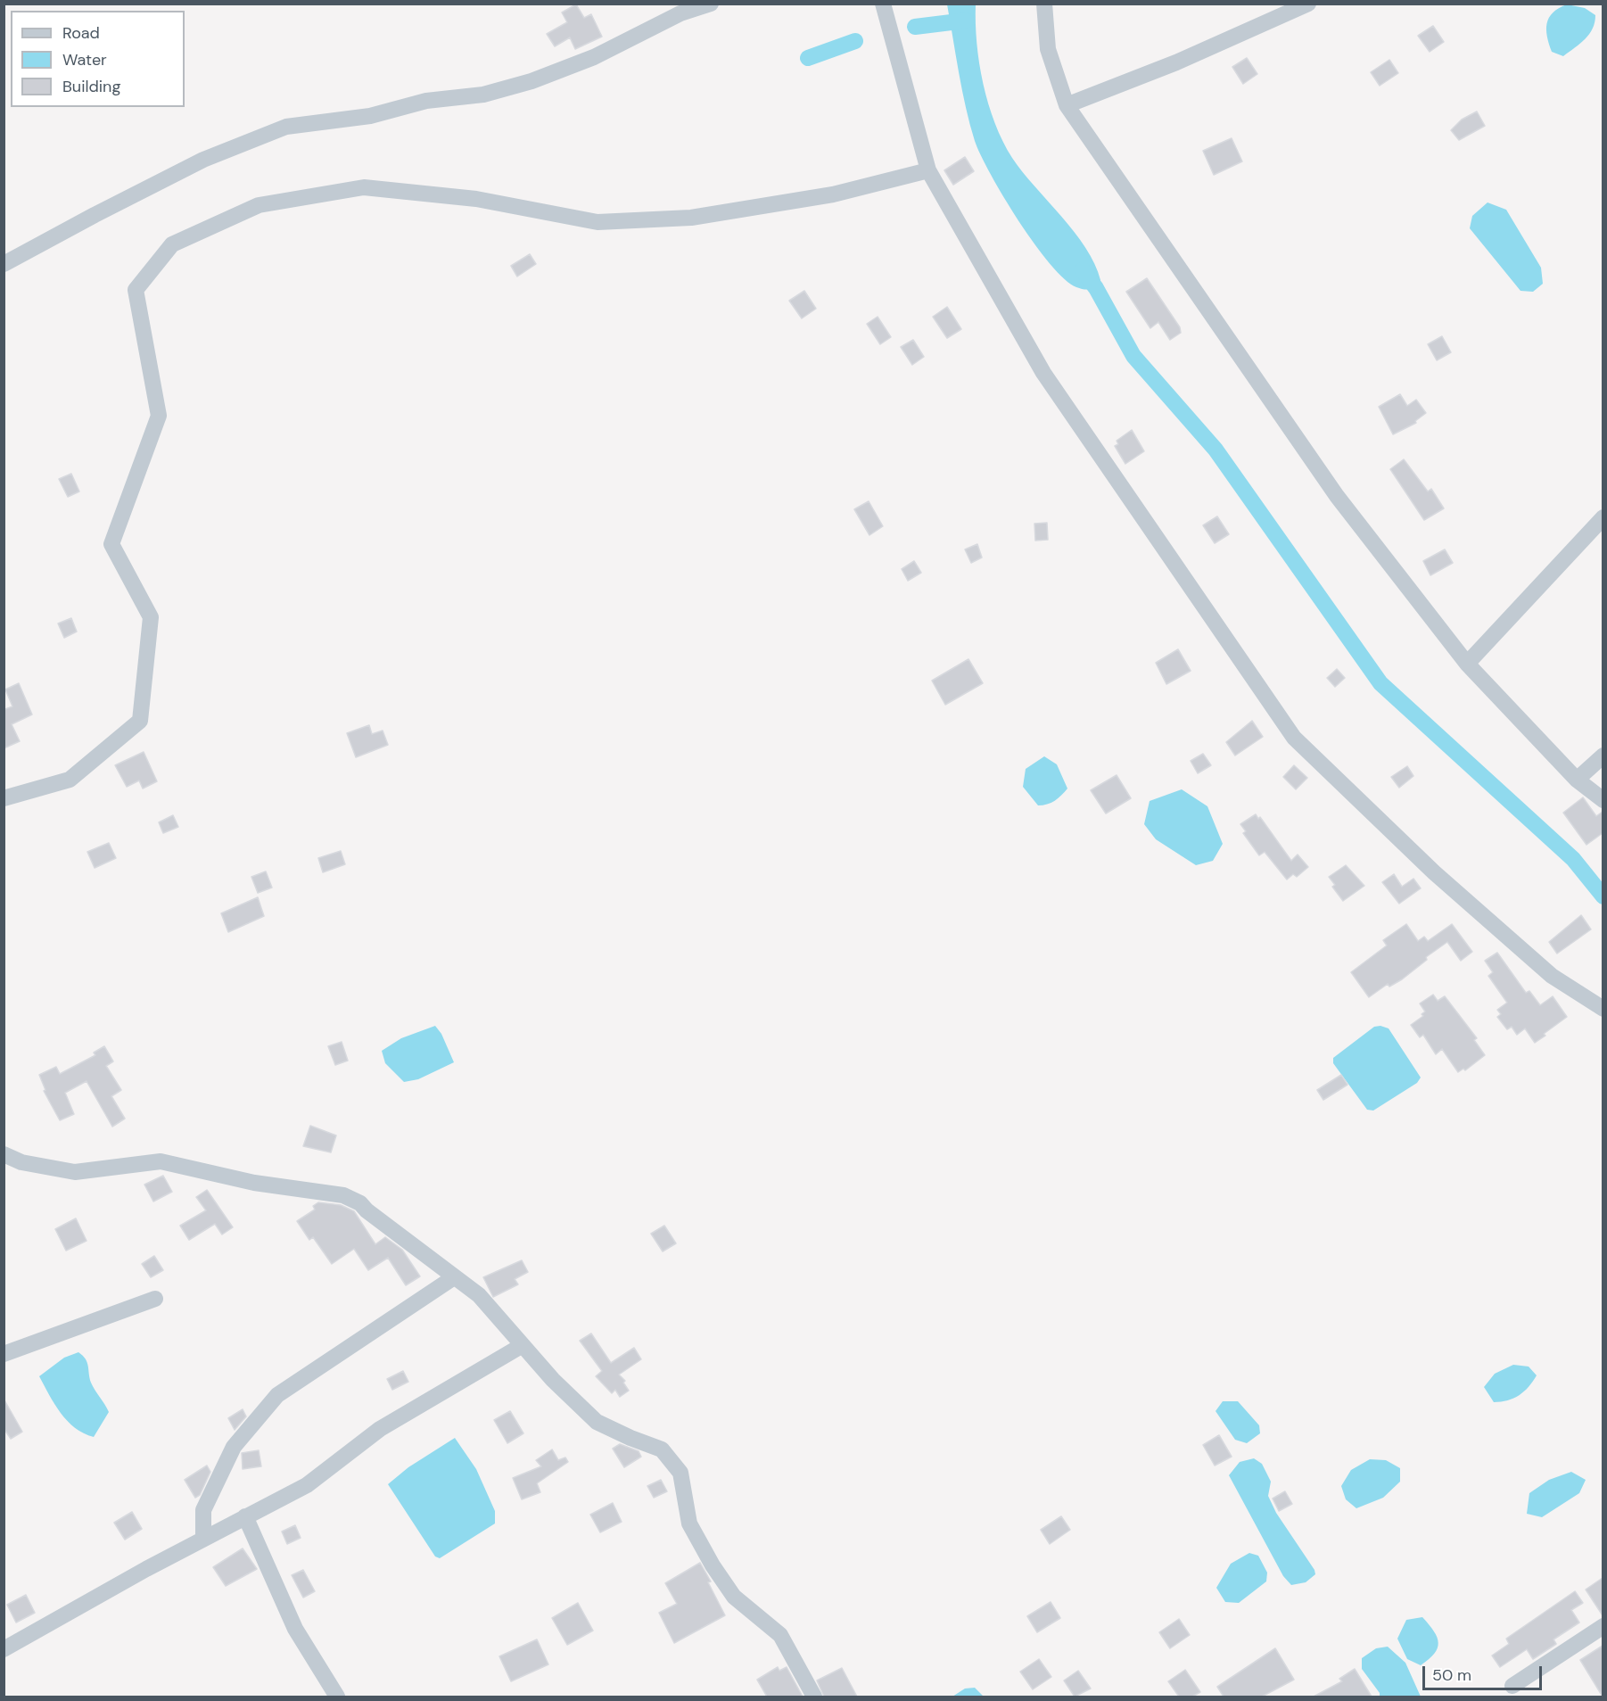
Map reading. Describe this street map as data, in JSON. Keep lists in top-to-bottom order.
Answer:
{
  "legend": ["Road", "Water", "Building"],
  "scale_bar": "50 m"
}
